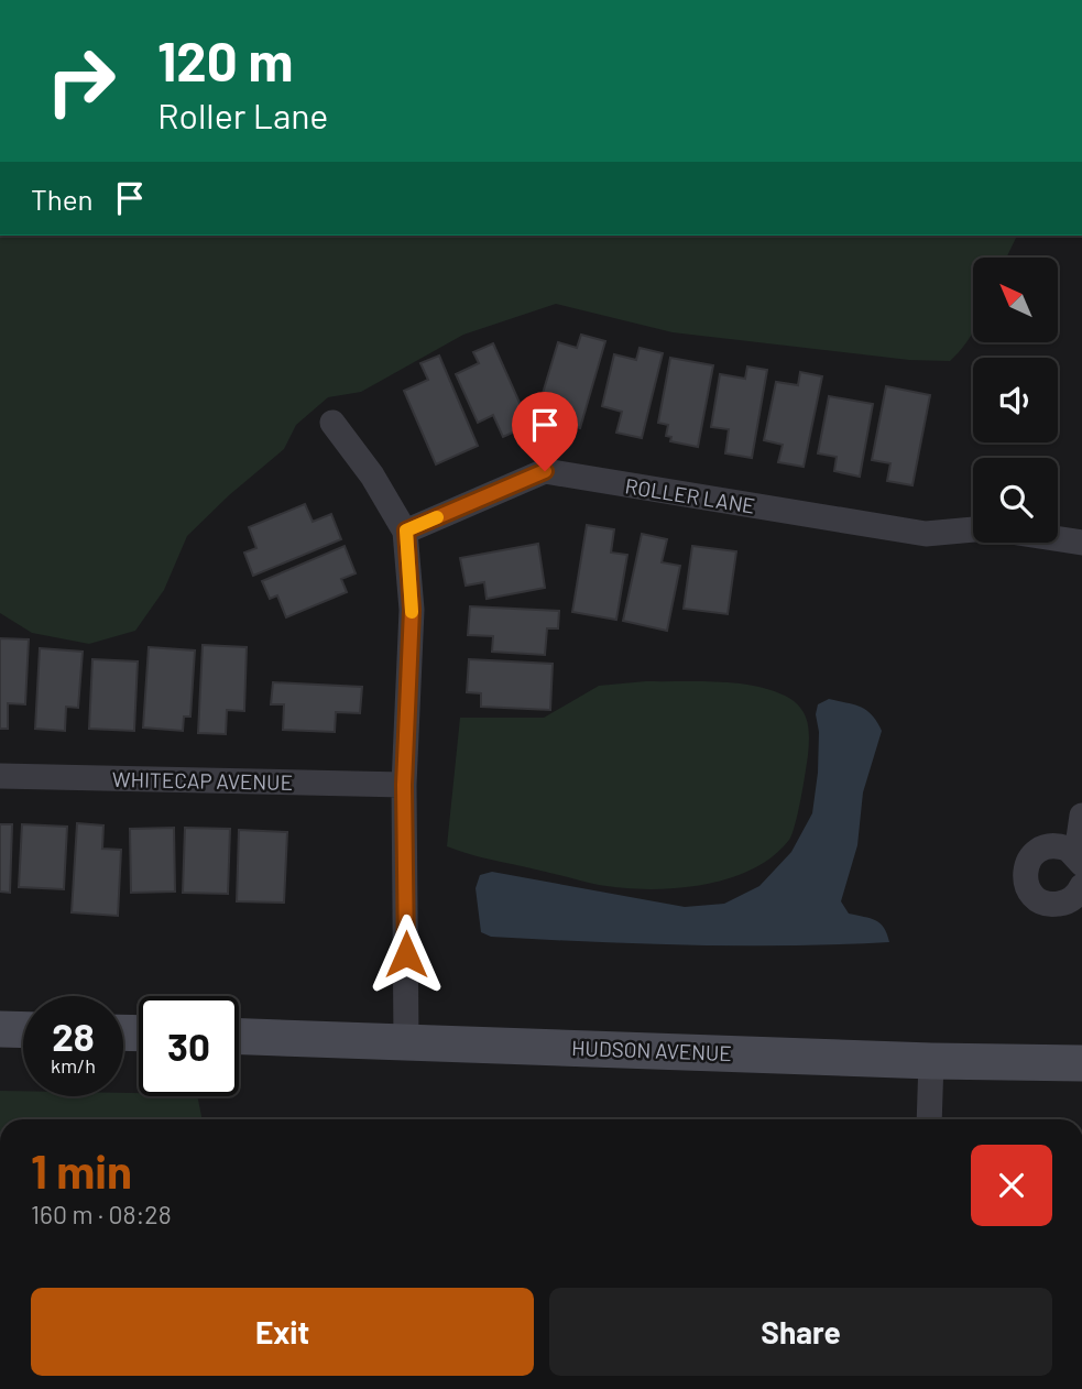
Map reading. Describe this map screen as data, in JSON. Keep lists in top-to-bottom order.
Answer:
{
  "streets": {
    "street": ["ROLLER LANE", "WHITECAP AVENUE", "HUDSON AVENUE"]
  },
  "north": "top left",
  "page": {
    "turn": ["120 m", "Roller Lane"],
    "then": "Then",
    "speed": "28 km/h",
    "limit": "30",
    "heading": ["1 min", "160 m · 08:28"],
    "buttons": ["Exit", "Share"]
  }
}
